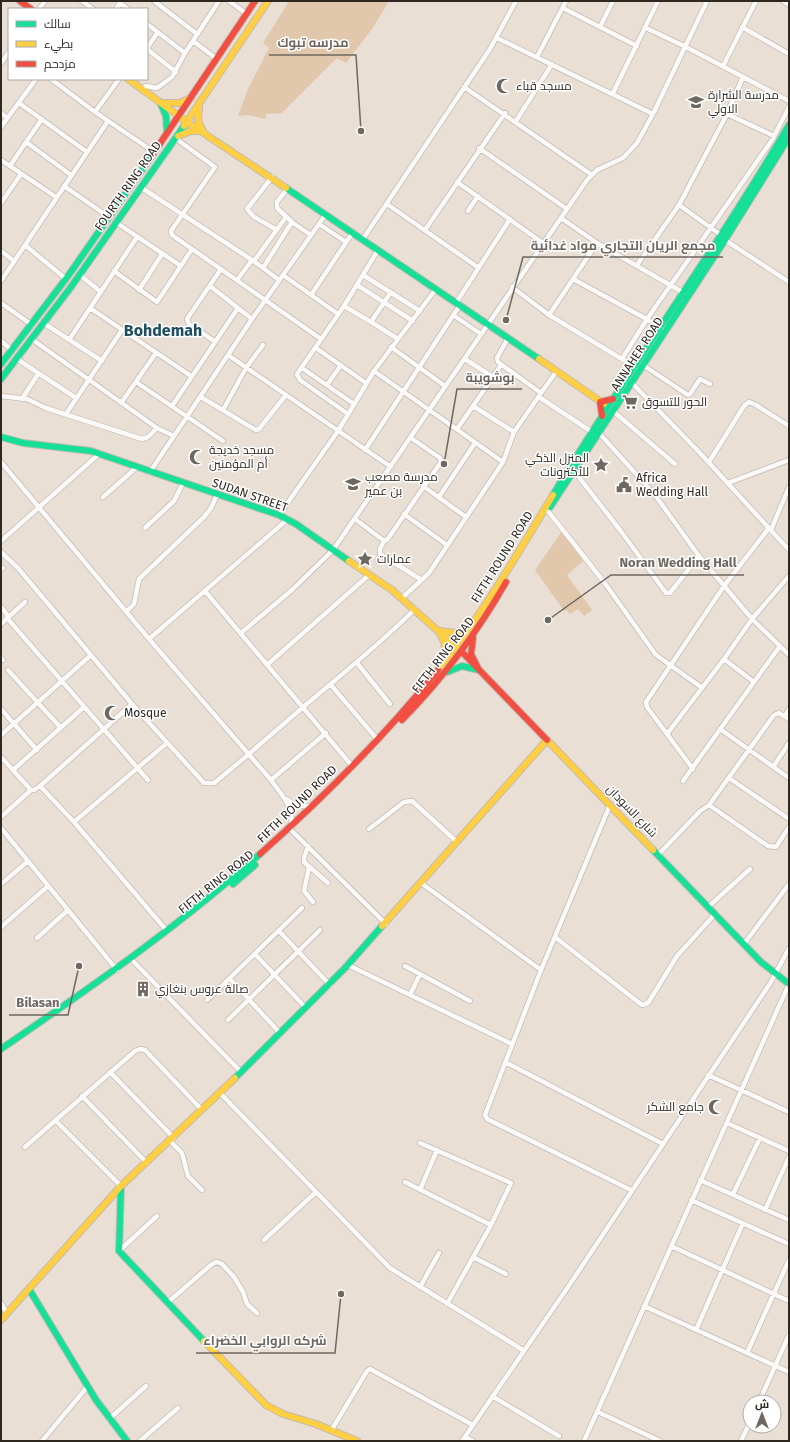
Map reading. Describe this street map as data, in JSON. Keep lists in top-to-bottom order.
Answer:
{
  "streets": {
    "main road": [
      "FOURTH RING ROAD",
      "ANNAHER ROAD",
      "SUDAN STREET",
      "FIFTH ROUND ROAD",
      "FIFTH RING ROAD",
      "شارع السودان"
    ]
  },
  "crossings": [
    ["ANNAHER ROAD", "FIFTH ROUND ROAD"],
    ["ANNAHER ROAD", "FIFTH RING ROAD"],
    ["SUDAN STREET", "FIFTH ROUND ROAD"],
    ["SUDAN STREET", "FIFTH RING ROAD"],
    ["SUDAN STREET", "شارع السودان"],
    ["FIFTH ROUND ROAD", "FIFTH RING ROAD"],
    ["FIFTH ROUND ROAD", "شارع السودان"],
    ["FIFTH RING ROAD", "شارع السودان"]
  ],
  "districts": ["Bohdemah"],
  "places": {
    "mosque": [
      "مسجد قباء",
      "مسجد خديجة أم المؤمنين",
      "Mosque",
      "جامع الشكر"
    ],
    "school or university": ["مدرسة الشرارة الاولي", "مدرسة مصعب بن عمير"],
    "other": [
      "مدرسه تبوك",
      "مجمع الريان التجاري مواد غدائية",
      "بوشويبة",
      "Noran Wedding Hall",
      "Bilasan",
      "شركه الروابي الخضراء"
    ],
    "supermarket": ["الحور للتسوق"],
    "place": ["المنزل الذكي للأكترونات", "عمارات"],
    "public building": ["Africa Wedding Hall"],
    "building": ["صالة عروس بنغازي"]
  },
  "legend": ["سالك", "بطيء", "مزدحم"],
  "north": "top"
}
